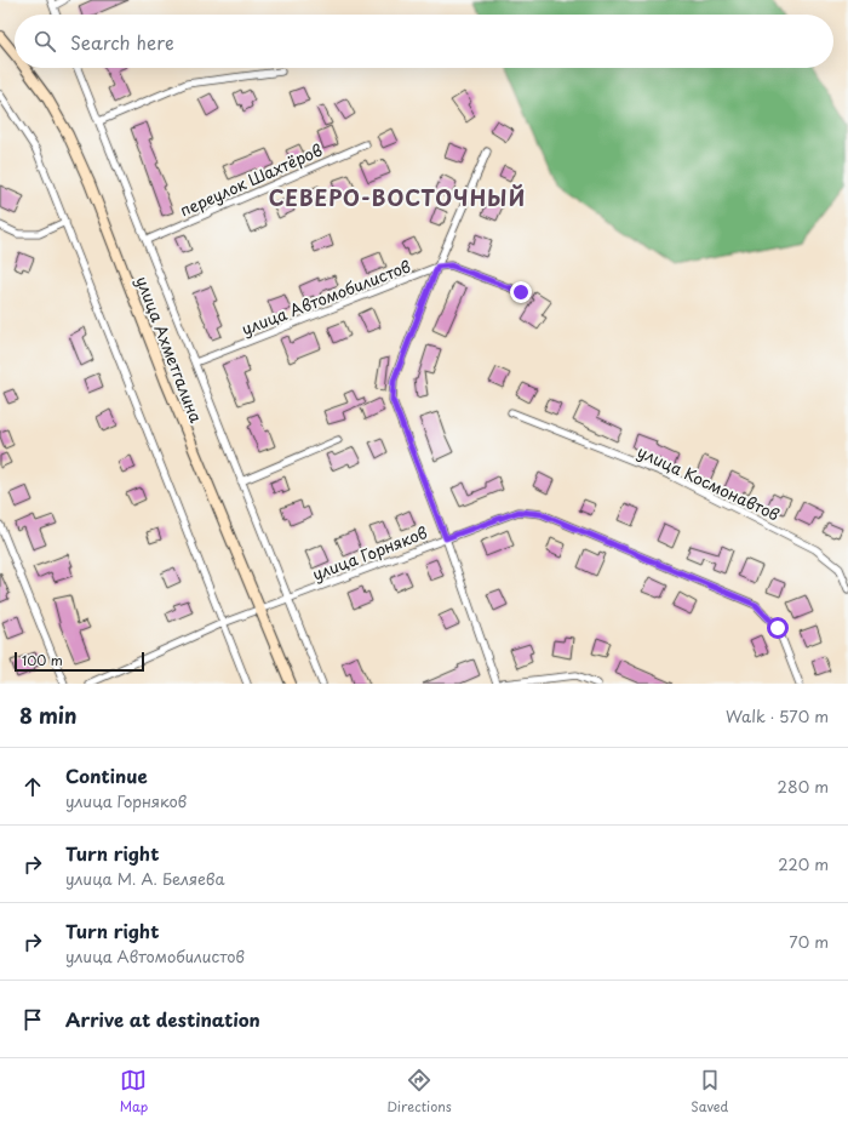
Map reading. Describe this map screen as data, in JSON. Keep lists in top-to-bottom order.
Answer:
{
  "streets": {
    "main road": ["улица Ахметгалина"],
    "street": [
      "переулок Шахтёров",
      "улица Автомобилистов",
      "улица Космонавтов",
      "улица Горняков"
    ]
  },
  "crossings": [
    ["улица Ахметгалина", "улица Горняков"]
  ],
  "districts": ["СЕВЕРО-ВОСТОЧНЫЙ"],
  "scale_bar": "100 m",
  "page": {
    "search": "Search here",
    "scale": "100 m",
    "heading": ["8 min", "Walk · 570 m"],
    "list": [
      ["Continue", "улица Горняков", "280 m"],
      ["Turn right", "улица М. А. Беляева", "220 m"],
      ["Turn right", "улица Автомобилистов", "70 m"],
      "Arrive at destination"
    ],
    "nav": ["Map", "Directions", "Saved"]
  }
}
